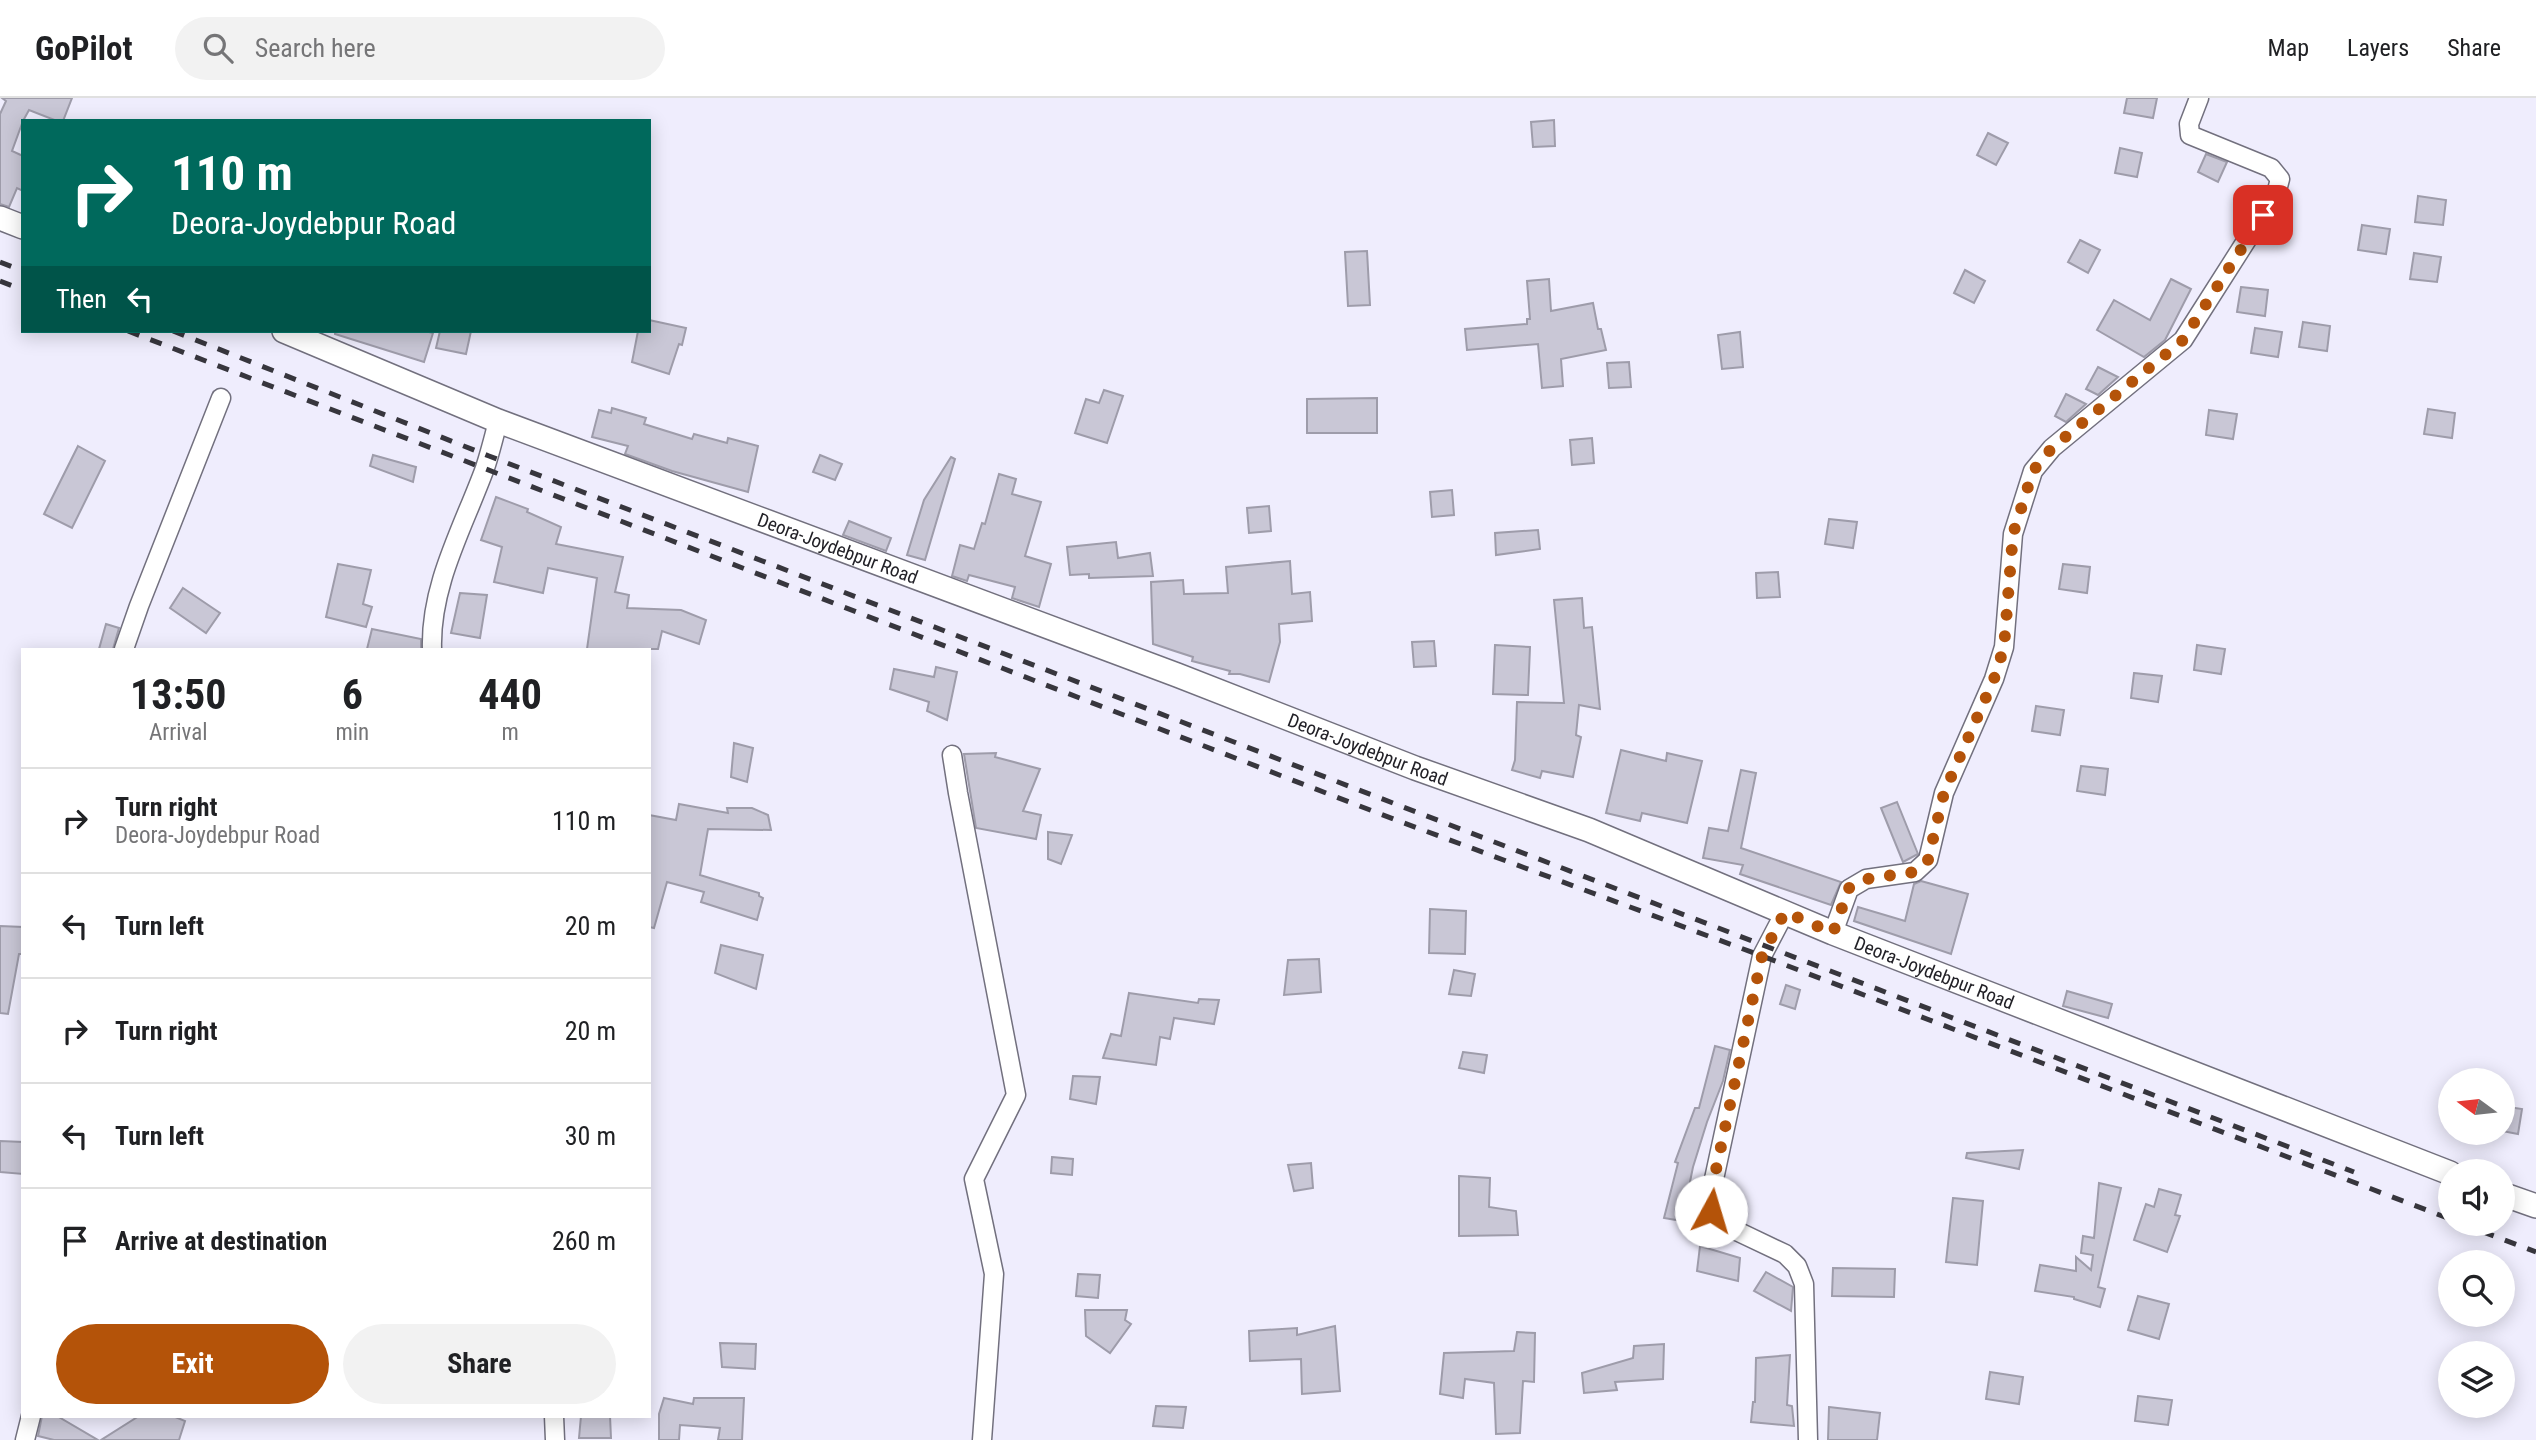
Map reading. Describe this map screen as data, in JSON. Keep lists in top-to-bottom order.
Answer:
{
  "streets": {
    "street": ["Deora-Joydebpur Road"]
  },
  "north": "left",
  "page": {
    "header": "GoPilot",
    "search": "Search here",
    "nav": ["Map", "Layers", "Share"],
    "turn": ["110 m", "Deora-Joydebpur Road"],
    "then": "Then",
    "eta": [
      "13:50",
      "Arrival",
      "6",
      "min",
      "440",
      "m"
    ],
    "list": [
      {
        "name": "Turn right",
        "note": "Deora-Joydebpur Road",
        "value": "110 m"
      },
      {
        "name": "Turn left",
        "value": "20 m"
      },
      {
        "name": "Turn right",
        "value": "20 m"
      },
      {
        "name": "Turn left",
        "value": "30 m"
      },
      {
        "name": "Arrive at destination",
        "value": "260 m"
      }
    ],
    "buttons": ["Exit", "Share"]
  }
}
